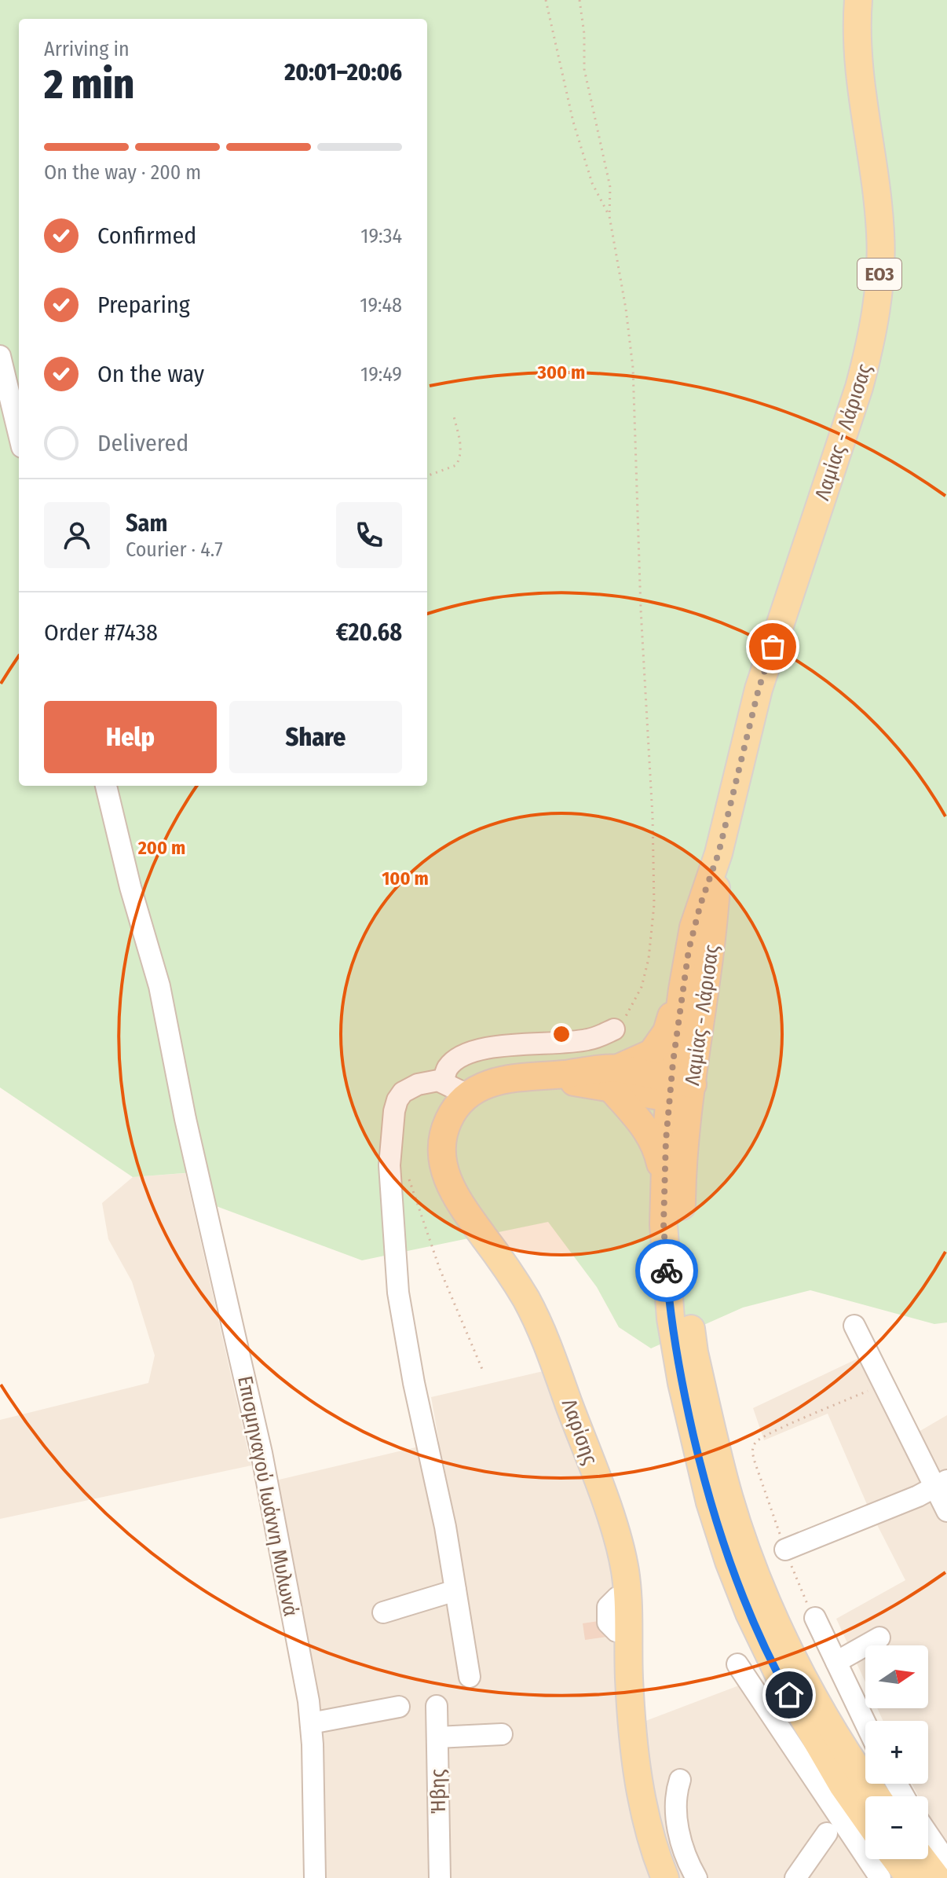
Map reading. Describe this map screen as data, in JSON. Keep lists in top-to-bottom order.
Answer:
{
  "streets": {
    "main road": ["ΕΟ3", "Λαμίας - Λάρισας", "Λαρίσης"],
    "street": ["Επισμηναγού Ιωάννη Μυλωνά", "Ήβης"]
  },
  "crossings": [
    ["ΕΟ3", "Λαμίας - Λάρισας"]
  ],
  "north": "right",
  "page": {
    "heading": ["2 min", "Arriving in", "20:01–20:06"],
    "panel": [
      "Sam",
      "Courier · 4.7",
      "Order #7438",
      "€20.68"
    ],
    "bar": "On the way · 200 m",
    "list": [
      ["Confirmed", "19:34"],
      ["Preparing", "19:48"],
      ["On the way", "19:49"],
      "Delivered"
    ],
    "buttons": ["Help", "Share"],
    "map_buttons": ["+", "−"]
  },
  "rings": ["300 m", "200 m", "100 m"]
}
